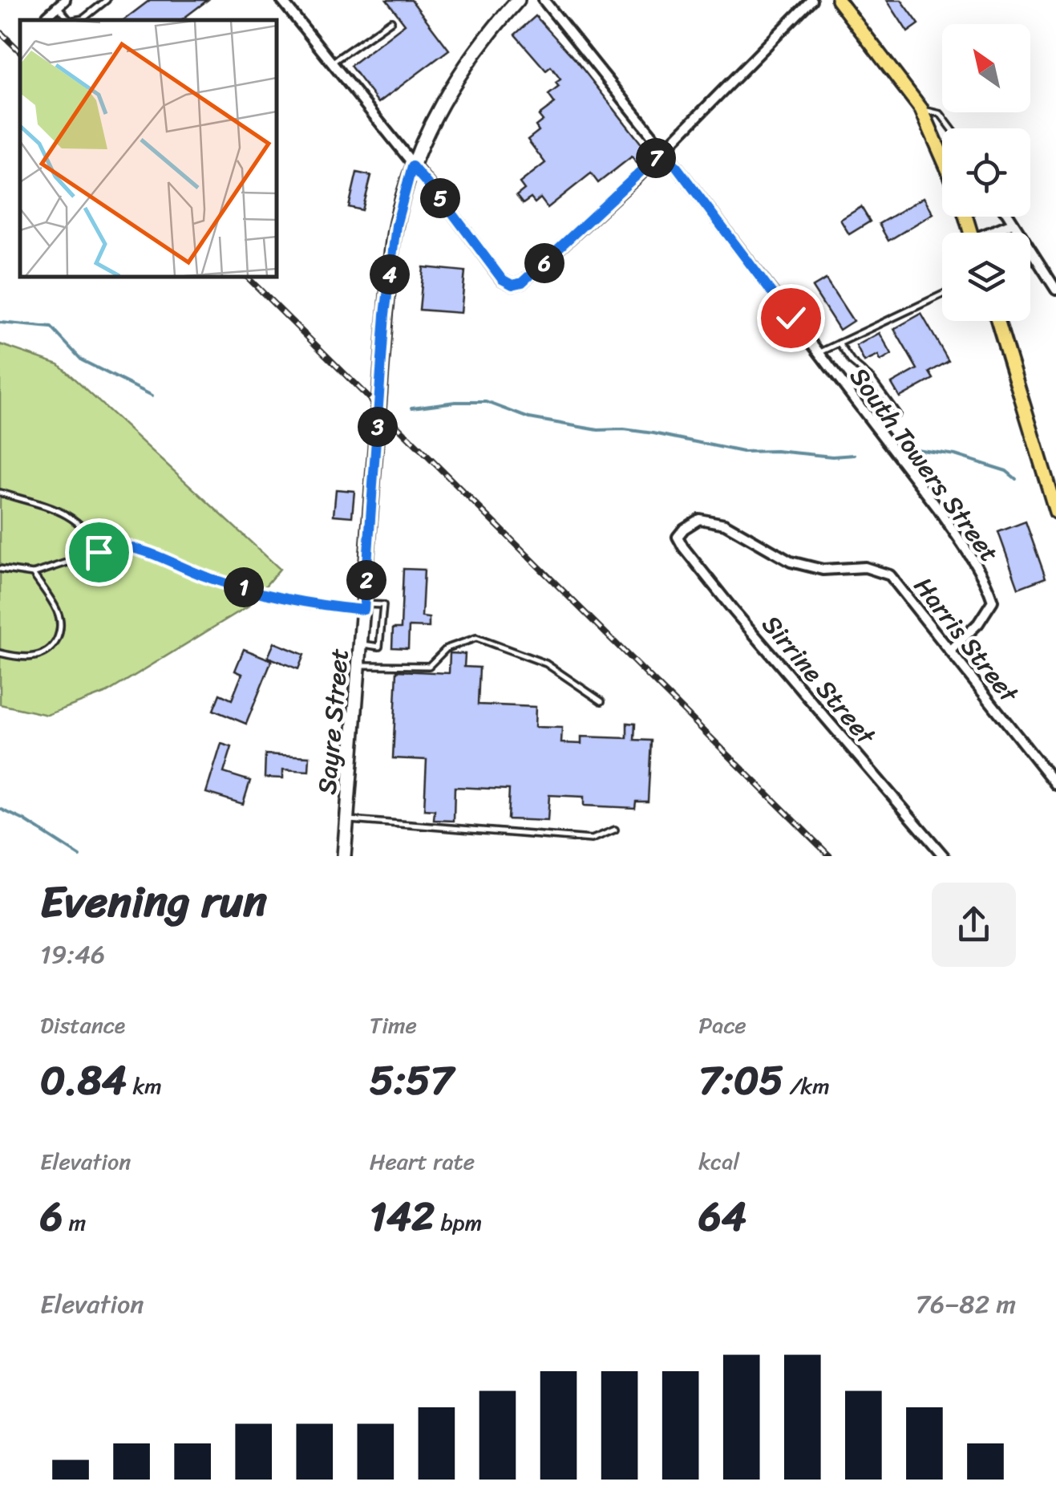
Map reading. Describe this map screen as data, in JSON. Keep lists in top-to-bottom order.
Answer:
{
  "streets": {
    "main road": ["Sayre Street"],
    "street": ["South Towers Street", "Harris Street", "Sirrine Street"]
  },
  "crossings": [
    ["South Towers Street", "Harris Street"],
    ["Harris Street", "Sirrine Street"]
  ],
  "north": "top left",
  "page": {
    "pins": [
      "7",
      "5",
      "6",
      "4",
      "3",
      "2",
      "1"
    ],
    "heading": ["Evening run", "19:46"],
    "stats": [
      ["Distance", "0.84 km"],
      ["Time", "5:57"],
      ["Pace", "7:05 /km"],
      ["Elevation", "6 m"],
      ["Heart rate", "142 bpm"],
      ["kcal", "64"]
    ],
    "chart": ["Elevation", "76–82 m"]
  }
}
